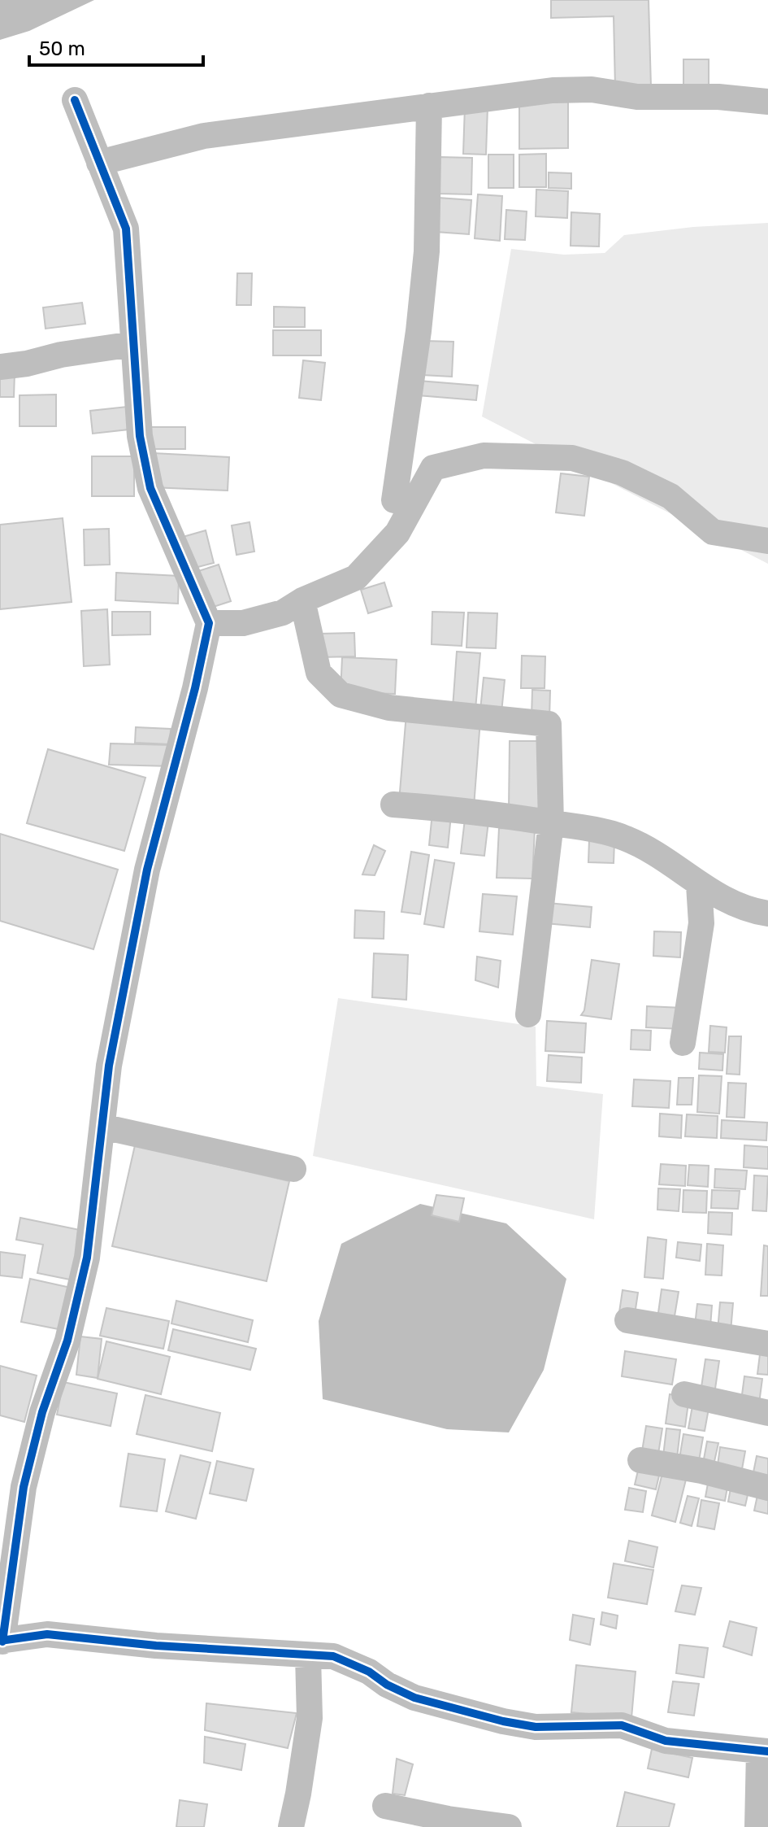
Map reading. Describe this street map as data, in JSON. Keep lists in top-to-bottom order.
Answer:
{
  "scale_bar": "50 m"
}
